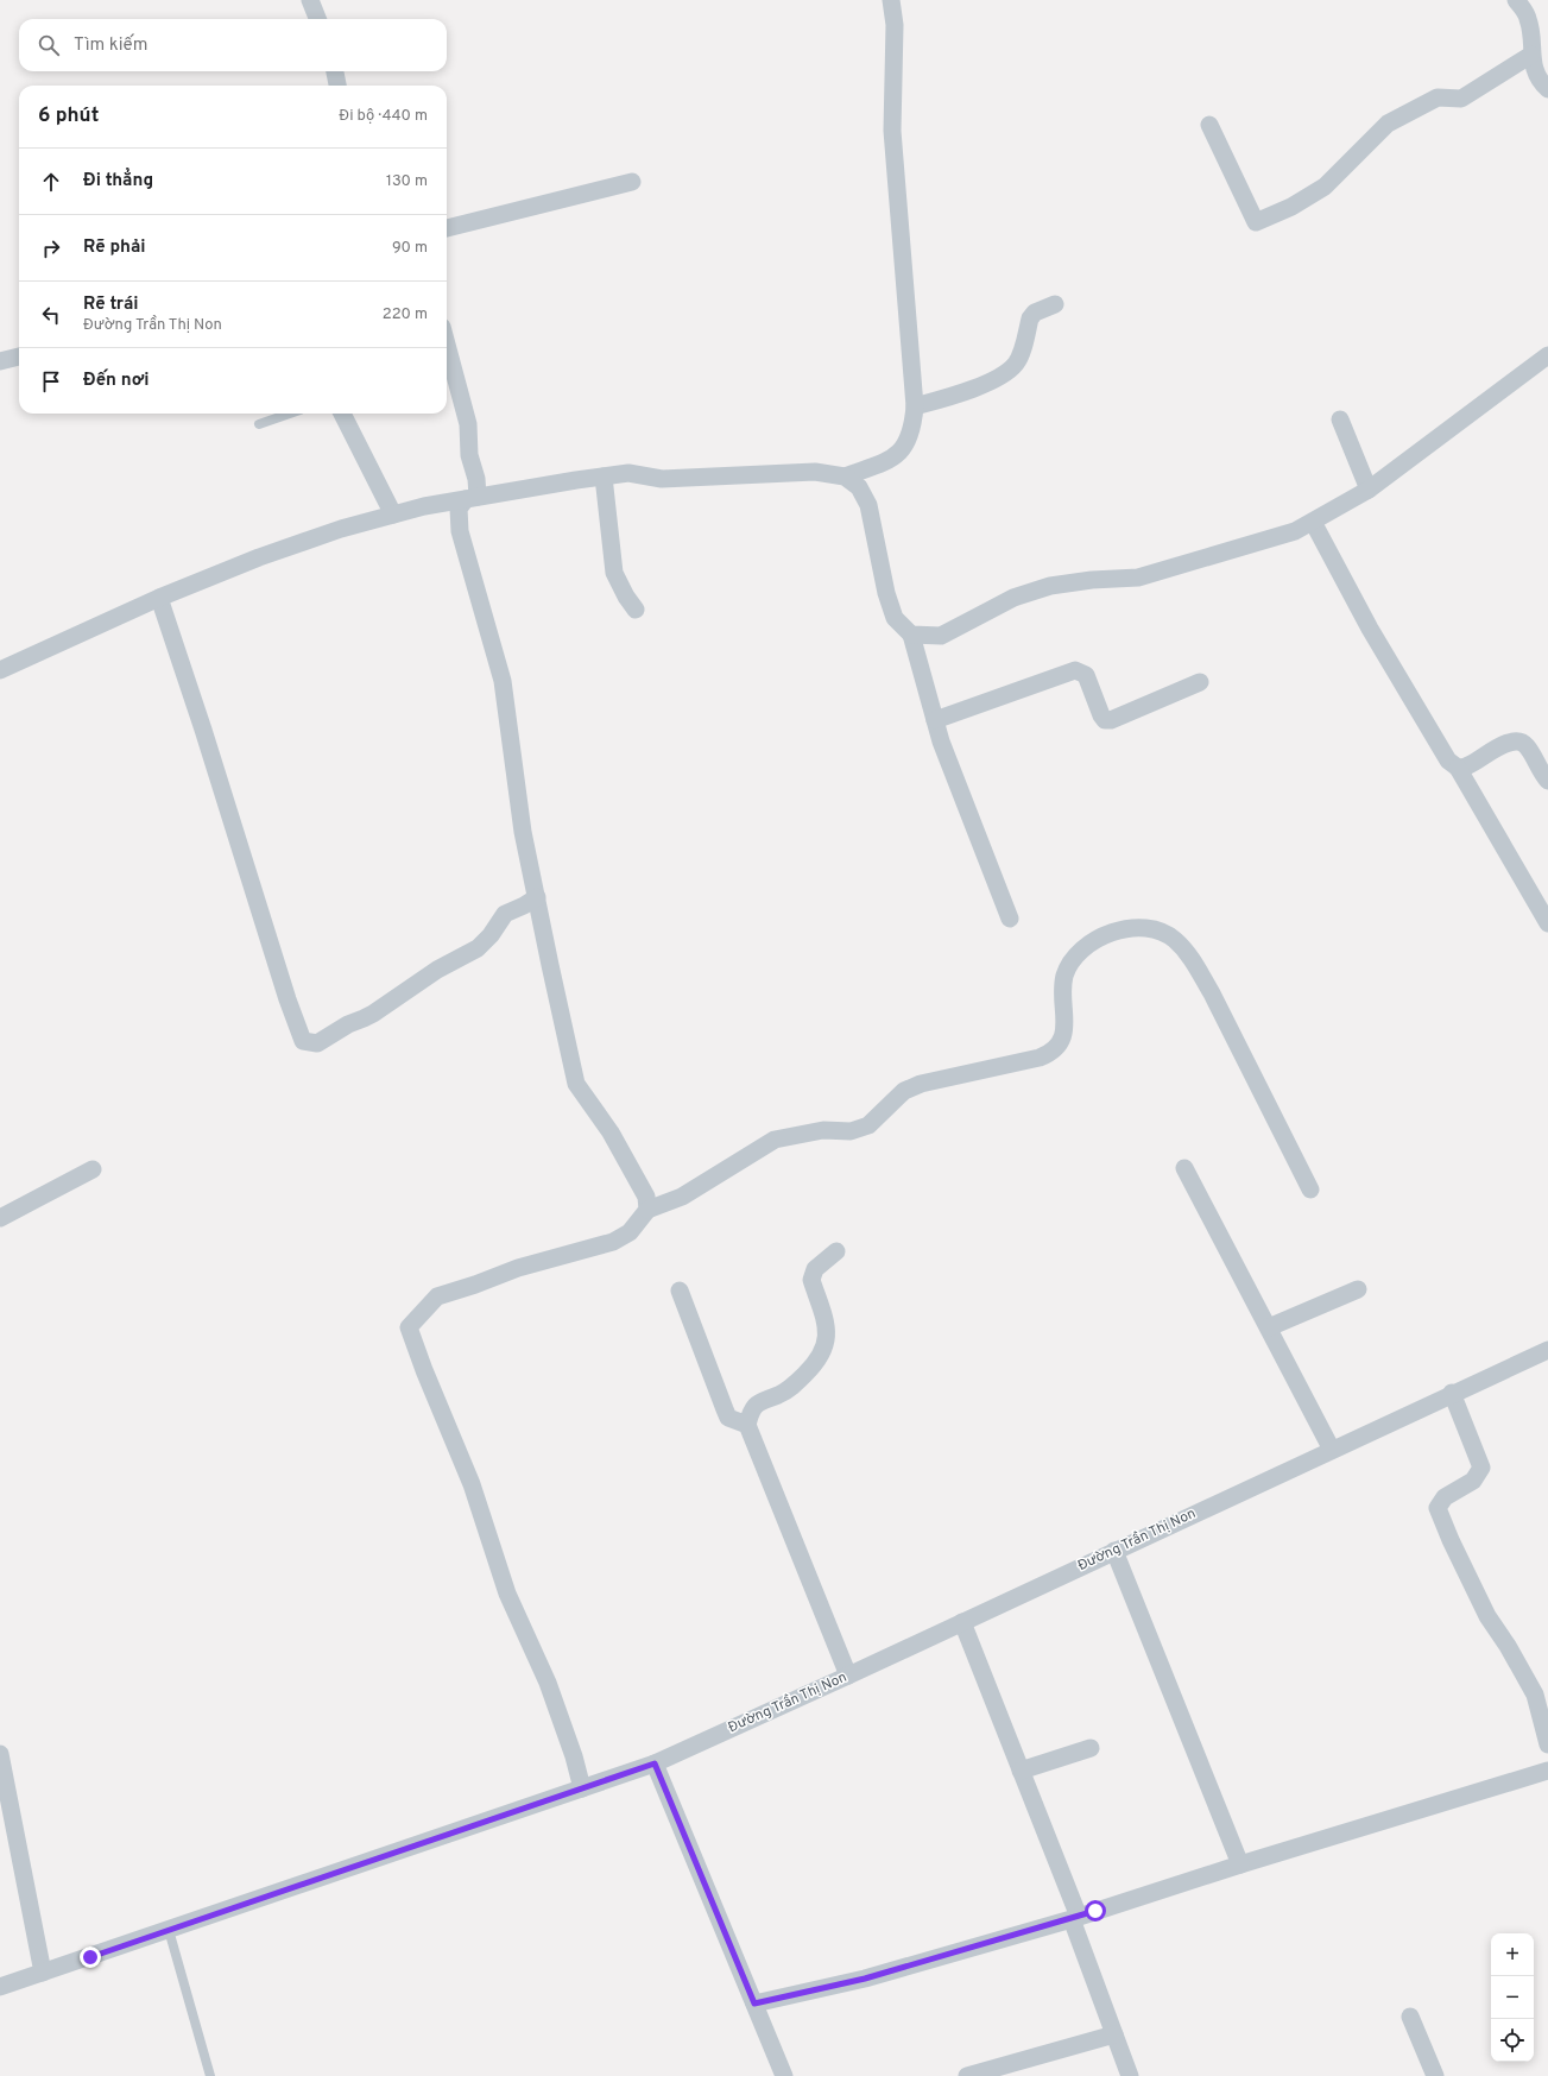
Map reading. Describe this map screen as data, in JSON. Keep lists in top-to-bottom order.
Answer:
{
  "streets": {
    "street": ["Đường Trần Thị Non"]
  },
  "page": {
    "search": "Tìm kiếm",
    "heading": ["6 phút", "Đi bộ · 440 m"],
    "list": [
      ["Đi thẳng", "130 m"],
      ["Rẽ phải", "90 m"],
      ["Rẽ trái", "Đường Trần Thị Non", "220 m"],
      "Đến nơi"
    ],
    "map_buttons": ["+", "−"]
  }
}
